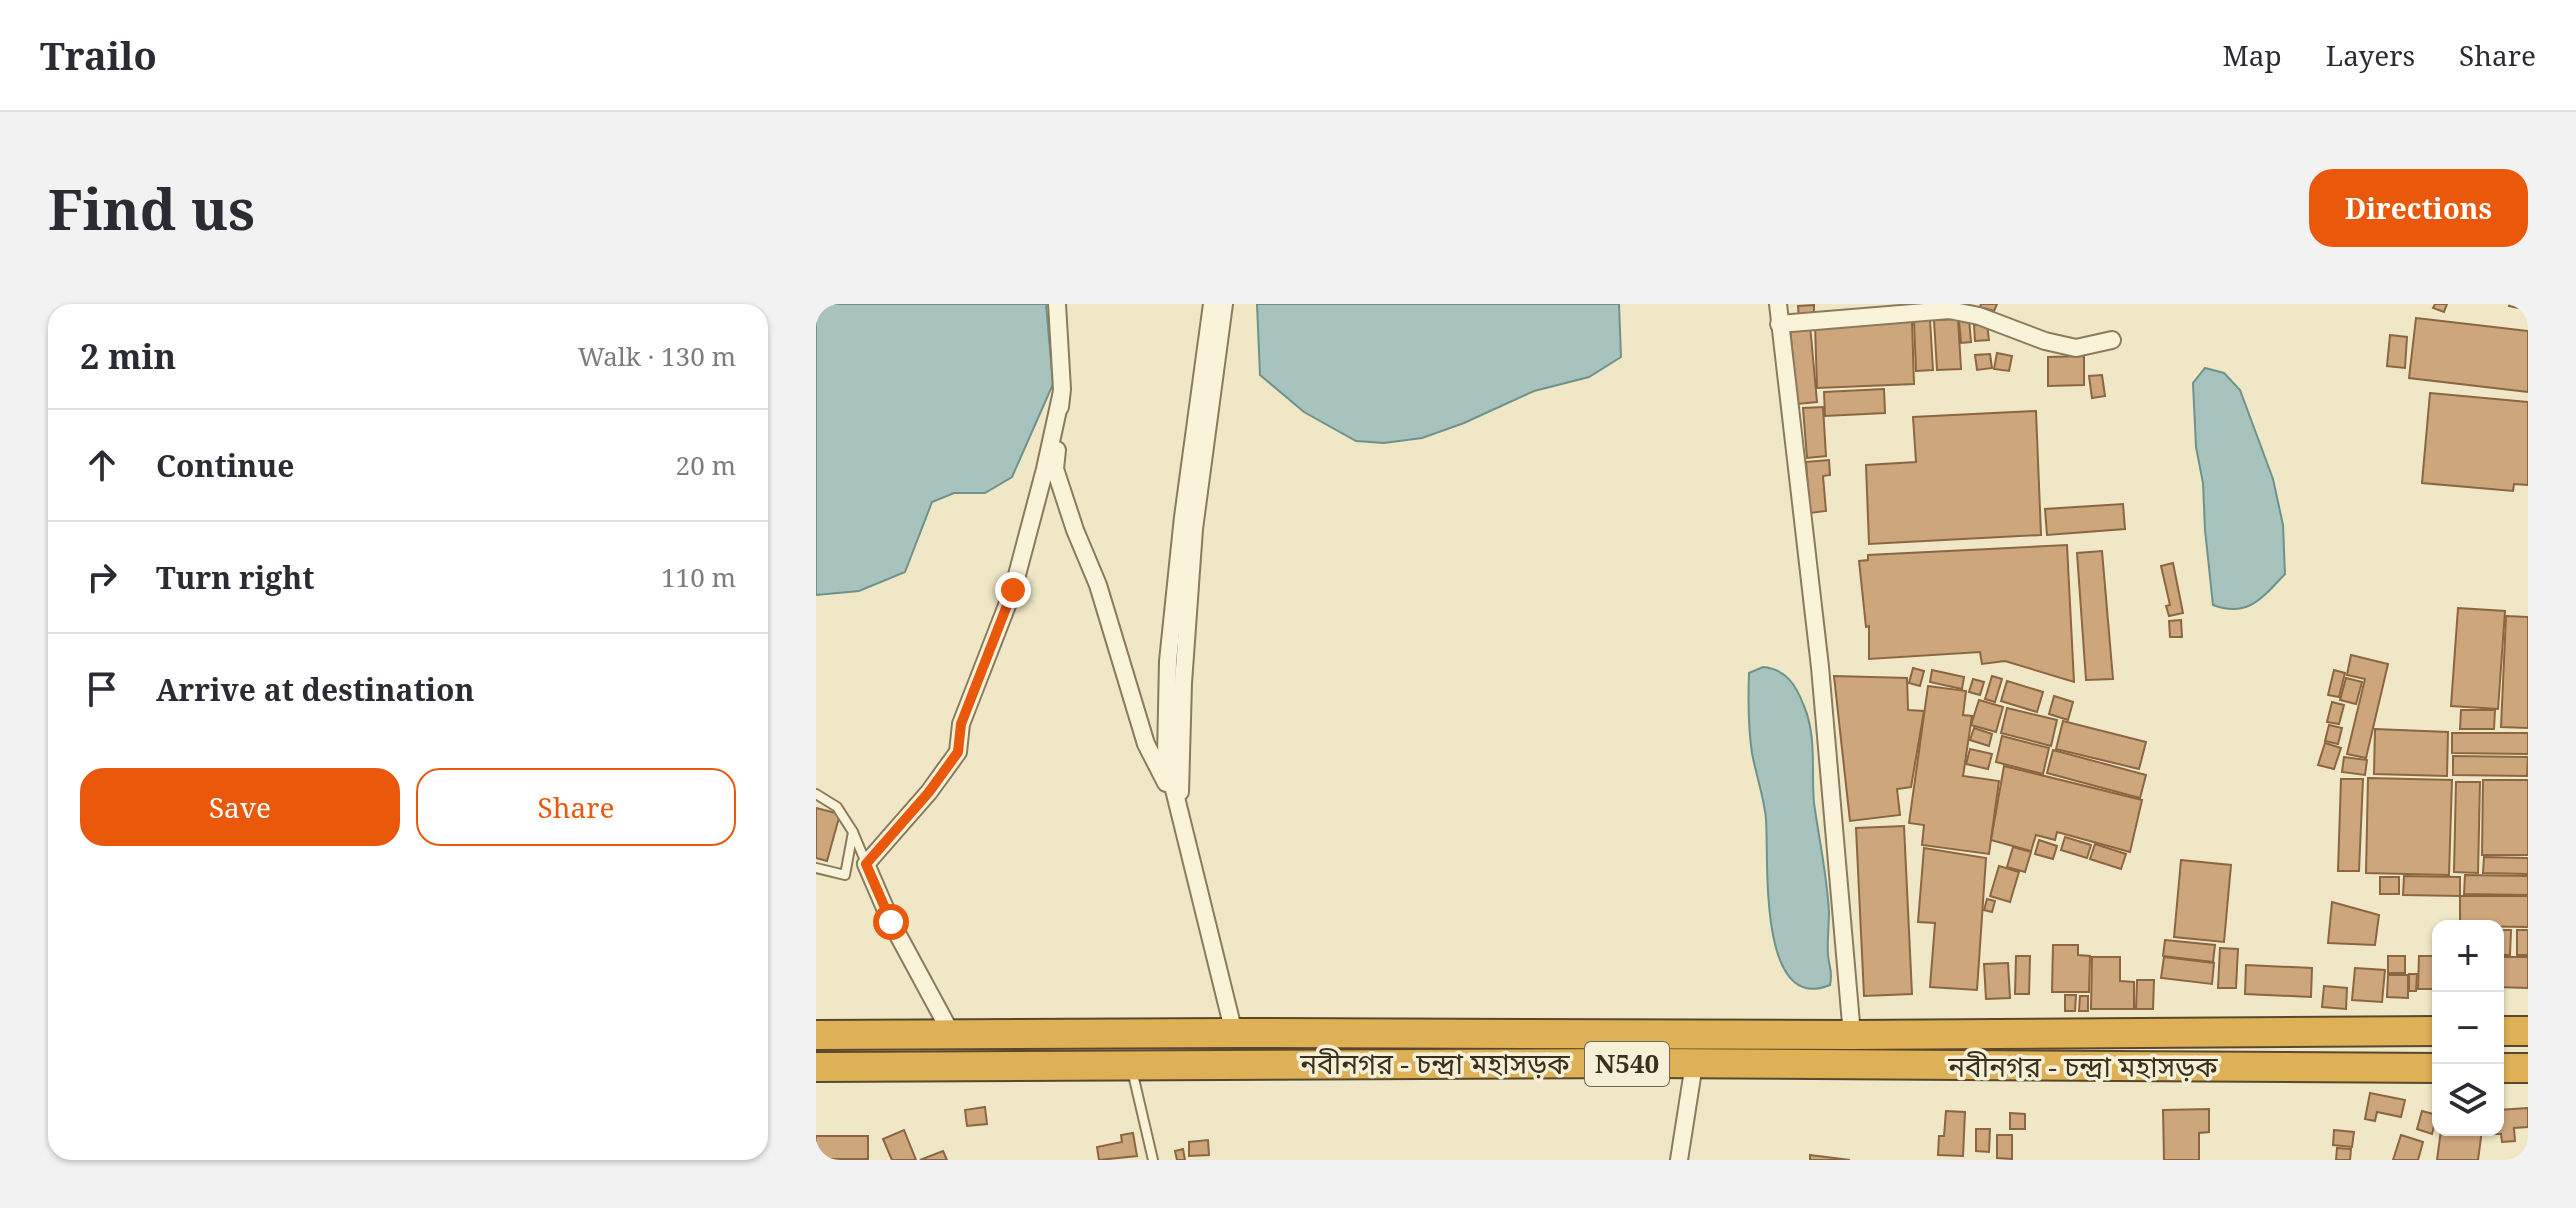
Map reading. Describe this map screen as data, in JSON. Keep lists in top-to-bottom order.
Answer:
{
  "streets": {
    "highway": ["নবীনগর - চন্দ্রা মহাসড়ক", "N540"]
  },
  "page": {
    "header": "Trailo",
    "nav": ["Map", "Layers", "Share"],
    "buttons": [
      "Directions",
      ["Save", "Share"]
    ],
    "title": "Find us",
    "heading": ["2 min", "Walk · 130 m"],
    "list": [
      ["Continue", "20 m"],
      ["Turn right", "110 m"],
      "Arrive at destination"
    ],
    "map_buttons": ["+", "−"]
  }
}
